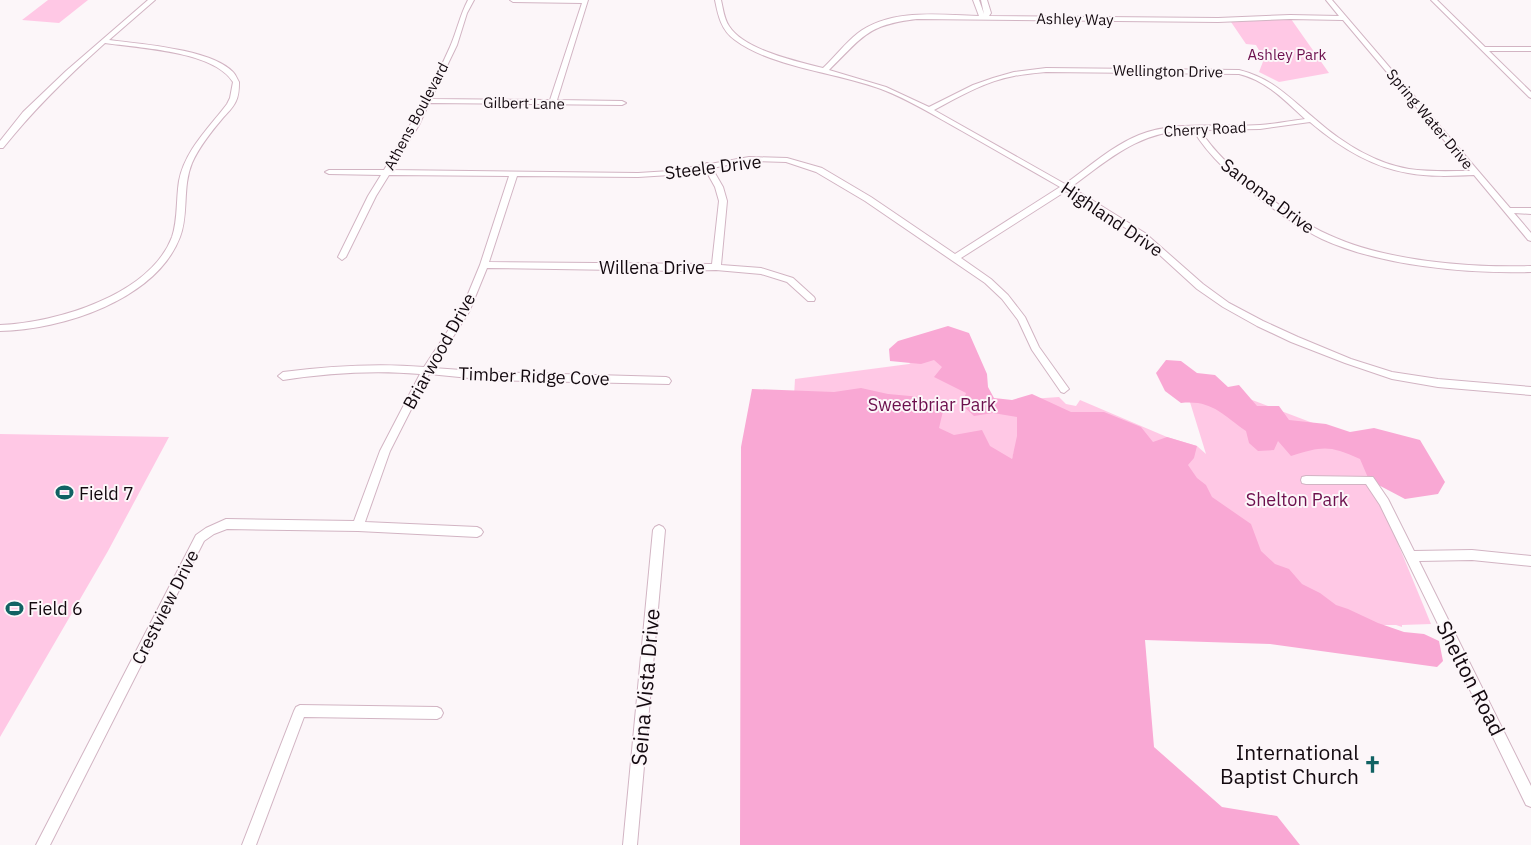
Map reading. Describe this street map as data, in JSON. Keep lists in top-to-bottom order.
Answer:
{
  "streets": {
    "street": [
      "Ashley Way",
      "Wellington Drive",
      "Gilbert Lane",
      "Athens Boulevard",
      "Spring Water Drive",
      "Cherry Road",
      "Steele Drive",
      "Sanoma Drive",
      "Highland Drive",
      "Willena Drive",
      "Briarwood Drive",
      "Timber Ridge Cove",
      "Crestview Drive",
      "Shelton Road",
      "Seina Vista Drive"
    ]
  },
  "crossings": [
    ["Ashley Way", "Spring Water Drive"],
    ["Ashley Way", "Highland Drive"],
    ["Wellington Drive", "Spring Water Drive"],
    ["Wellington Drive", "Cherry Road"],
    ["Wellington Drive", "Highland Drive"],
    ["Gilbert Lane", "Athens Boulevard"],
    ["Athens Boulevard", "Steele Drive"],
    ["Cherry Road", "Steele Drive"],
    ["Cherry Road", "Sanoma Drive"],
    ["Cherry Road", "Highland Drive"],
    ["Steele Drive", "Briarwood Drive"],
    ["Willena Drive", "Briarwood Drive"],
    ["Briarwood Drive", "Timber Ridge Cove"],
    ["Briarwood Drive", "Crestview Drive"]
  ],
  "parks": ["Ashley Park", "Sweetbriar Park", "Shelton Park"],
  "places": {
    "sports": ["Field 7", "Field 6"],
    "church": ["International Baptist Church"]
  }
}
